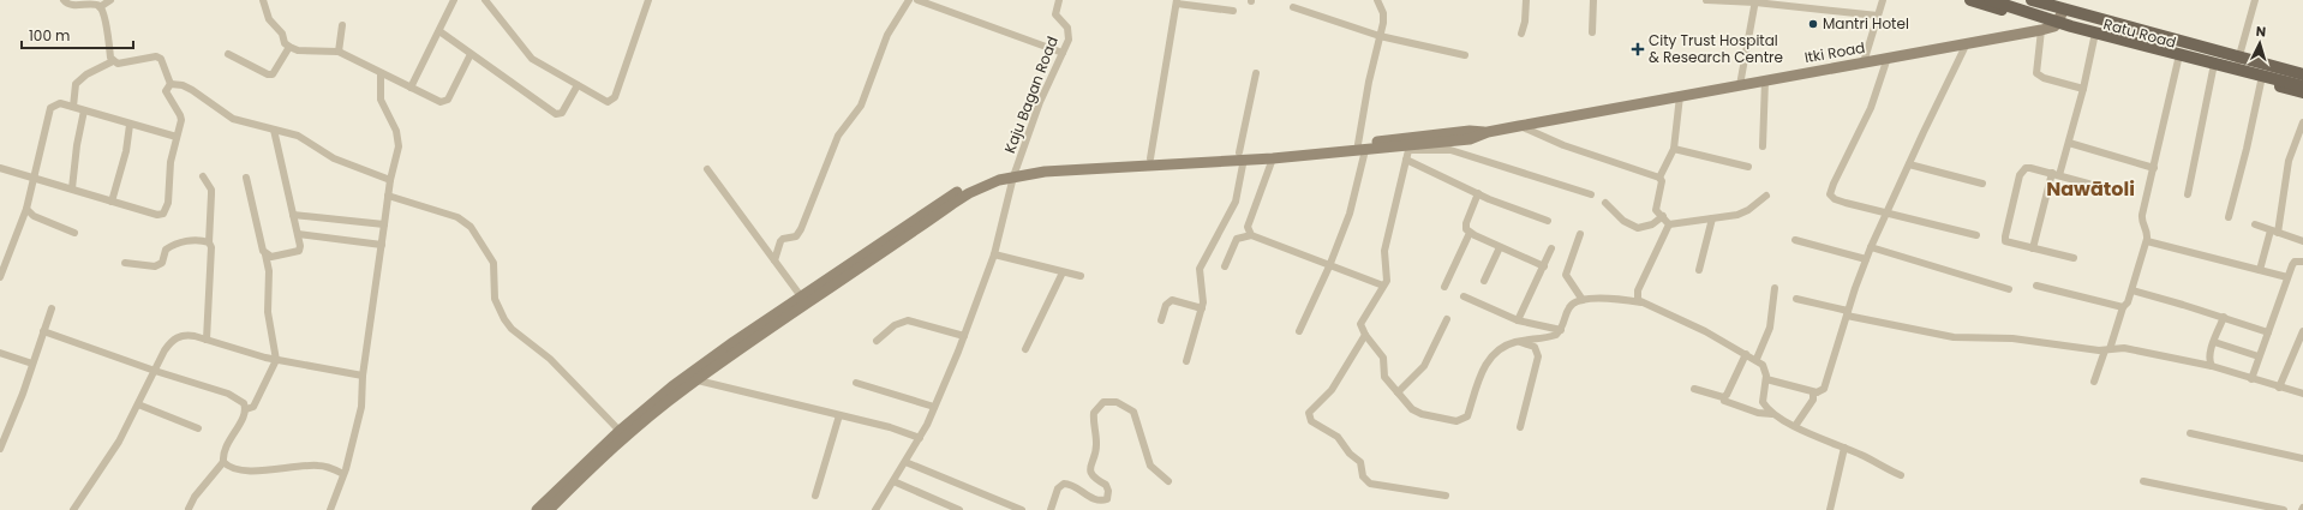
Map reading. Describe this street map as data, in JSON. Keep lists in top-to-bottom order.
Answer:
{
  "streets": {
    "main road": ["Ratu Road"],
    "street": ["Itki Road", "Kaju Bagan Road"]
  },
  "crossings": [
    ["Ratu Road", "Itki Road"]
  ],
  "districts": ["Nawātoli"],
  "places": {
    "other": ["Mantri Hotel"],
    "health": ["City Trust Hospital & Research Centre"]
  },
  "scale_bar": "100 m",
  "north": "top"
}
